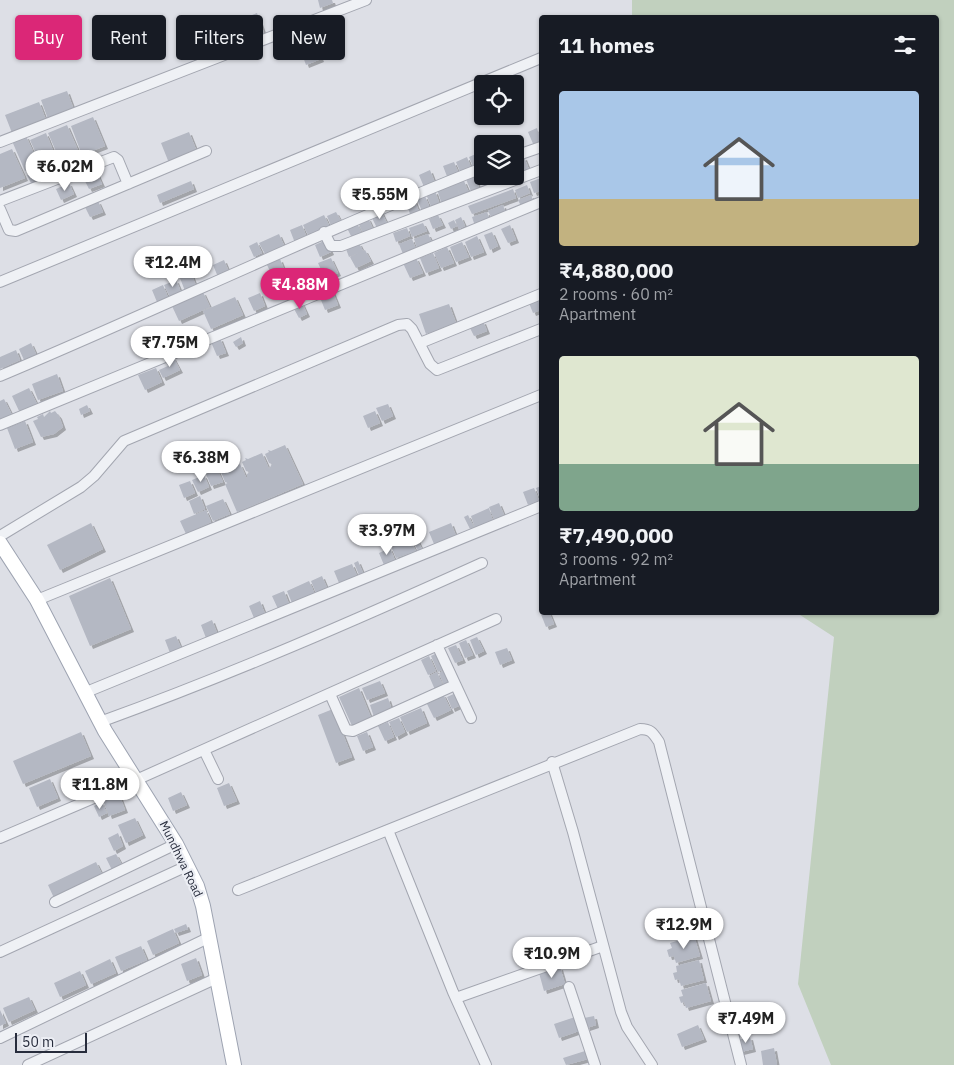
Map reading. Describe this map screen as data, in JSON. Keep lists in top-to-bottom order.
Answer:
{
  "streets": {
    "main road": ["Mundhwa Road"]
  },
  "scale_bar": "50 m",
  "page": {
    "chip": [
      "Buy",
      "Rent",
      "Filters",
      "New"
    ],
    "heading": "11 homes",
    "list": [
      {
        "name": "₹4,880,000",
        "note": "2 rooms · 60 m² · Apartment"
      },
      {
        "name": "₹7,490,000",
        "note": "3 rooms · 92 m² · Apartment"
      }
    ],
    "price": [
      "₹6.02M",
      "₹5.55M",
      "₹12.4M",
      "₹4.88M",
      "₹7.75M",
      "₹6.38M",
      "₹3.97M",
      "₹11.8M",
      "₹12.9M",
      "₹10.9M",
      "₹7.49M"
    ],
    "scale": "50 m"
  }
}
